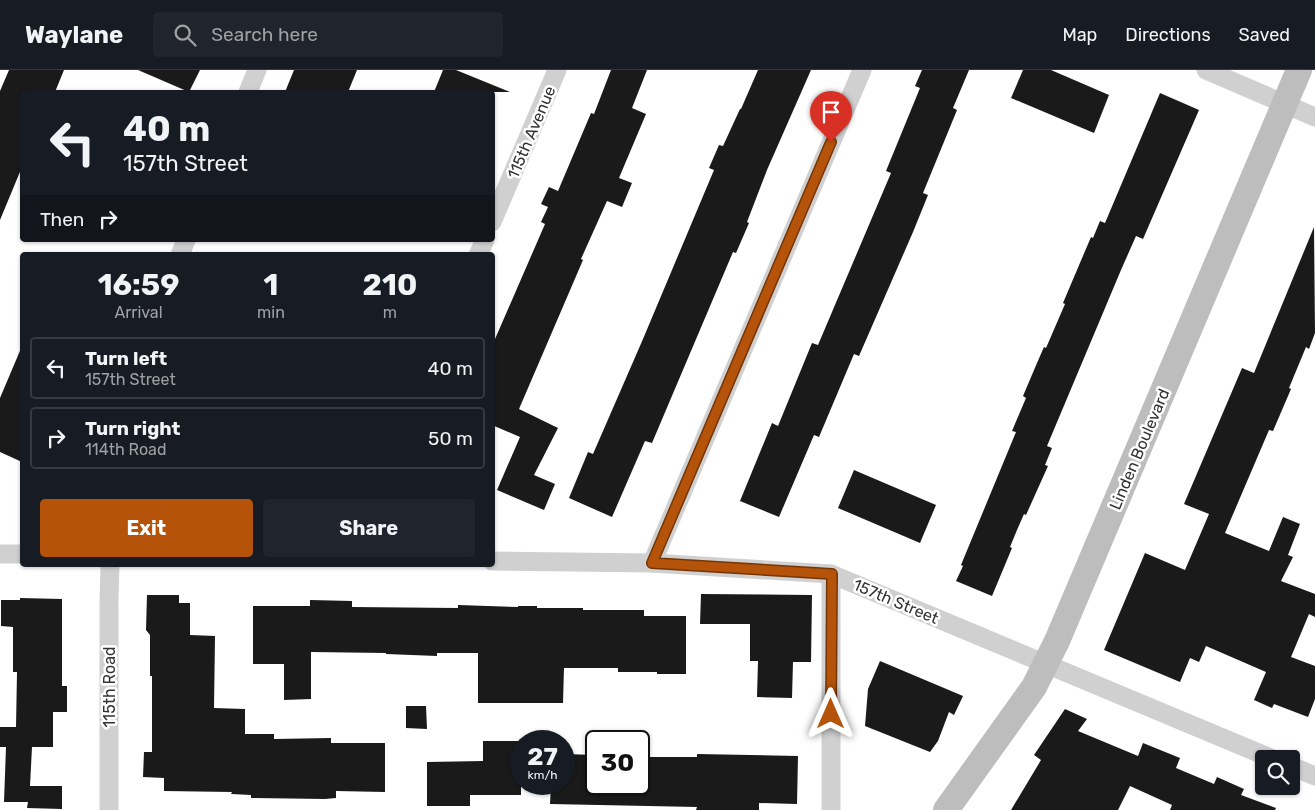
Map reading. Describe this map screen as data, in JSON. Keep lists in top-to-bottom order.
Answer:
{
  "streets": {
    "main road": ["Linden Boulevard"],
    "street": ["115th Avenue", "157th Street", "115th Road"]
  },
  "crossings": [
    ["Linden Boulevard", "157th Street"]
  ],
  "page": {
    "header": "Waylane",
    "search": "Search here",
    "nav": ["Map", "Directions", "Saved"],
    "turn": ["40 m", "157th Street"],
    "then": "Then",
    "eta": [
      "16:59",
      "Arrival",
      "1",
      "min",
      "210",
      "m"
    ],
    "list": [
      {
        "name": "Turn left",
        "note": "157th Street",
        "value": "40 m"
      },
      {
        "name": "Turn right",
        "note": "114th Road",
        "value": "50 m"
      }
    ],
    "buttons": ["Exit", "Share"],
    "speed": "27 km/h",
    "limit": "30"
  }
}
